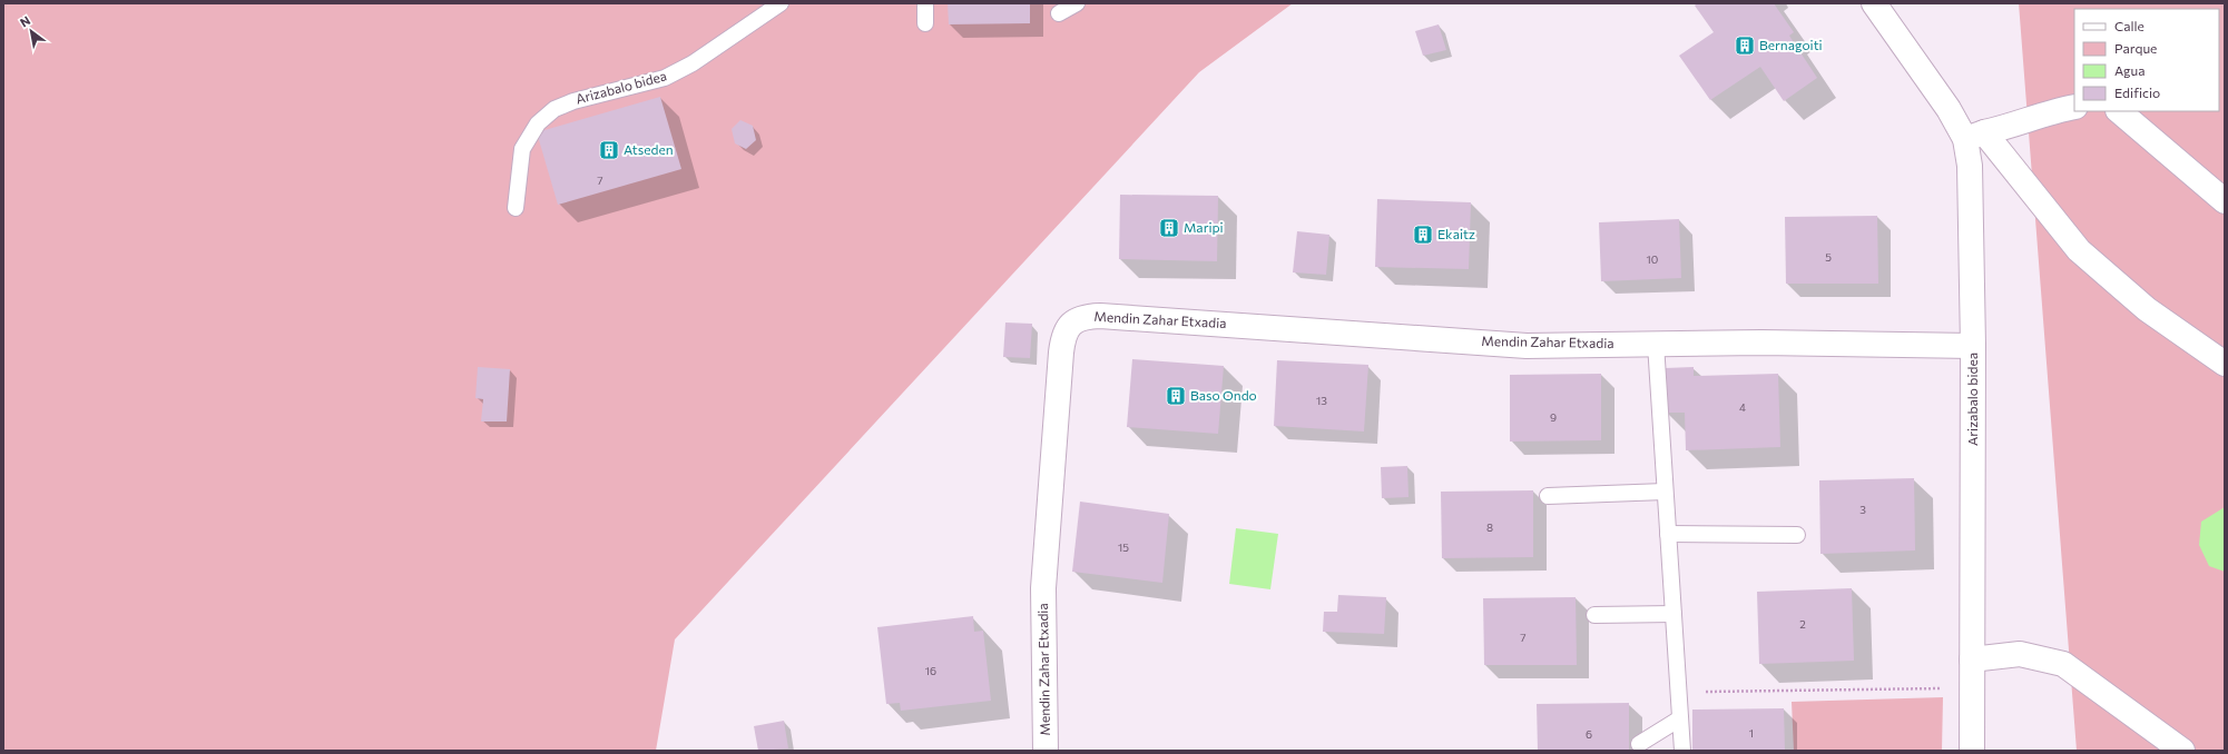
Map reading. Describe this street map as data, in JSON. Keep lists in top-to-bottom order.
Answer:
{
  "streets": {
    "street": ["Arizabalo bidea", "Mendin Zahar Etxadia"]
  },
  "crossings": [
    ["Arizabalo bidea", "Mendin Zahar Etxadia"]
  ],
  "places": {
    "building": [
      "Bernagoiti",
      "Atseden",
      "Maripi",
      "Ekaitz",
      "Baso Ondo"
    ]
  },
  "house_numbers": [
    "7",
    "5",
    "10",
    "13",
    "4",
    "9",
    "3",
    "8",
    "15",
    "2",
    "7",
    "16",
    "1",
    "6"
  ],
  "legend": [
    "Calle",
    "Parque",
    "Agua",
    "Edificio"
  ],
  "north": "top left"
}
